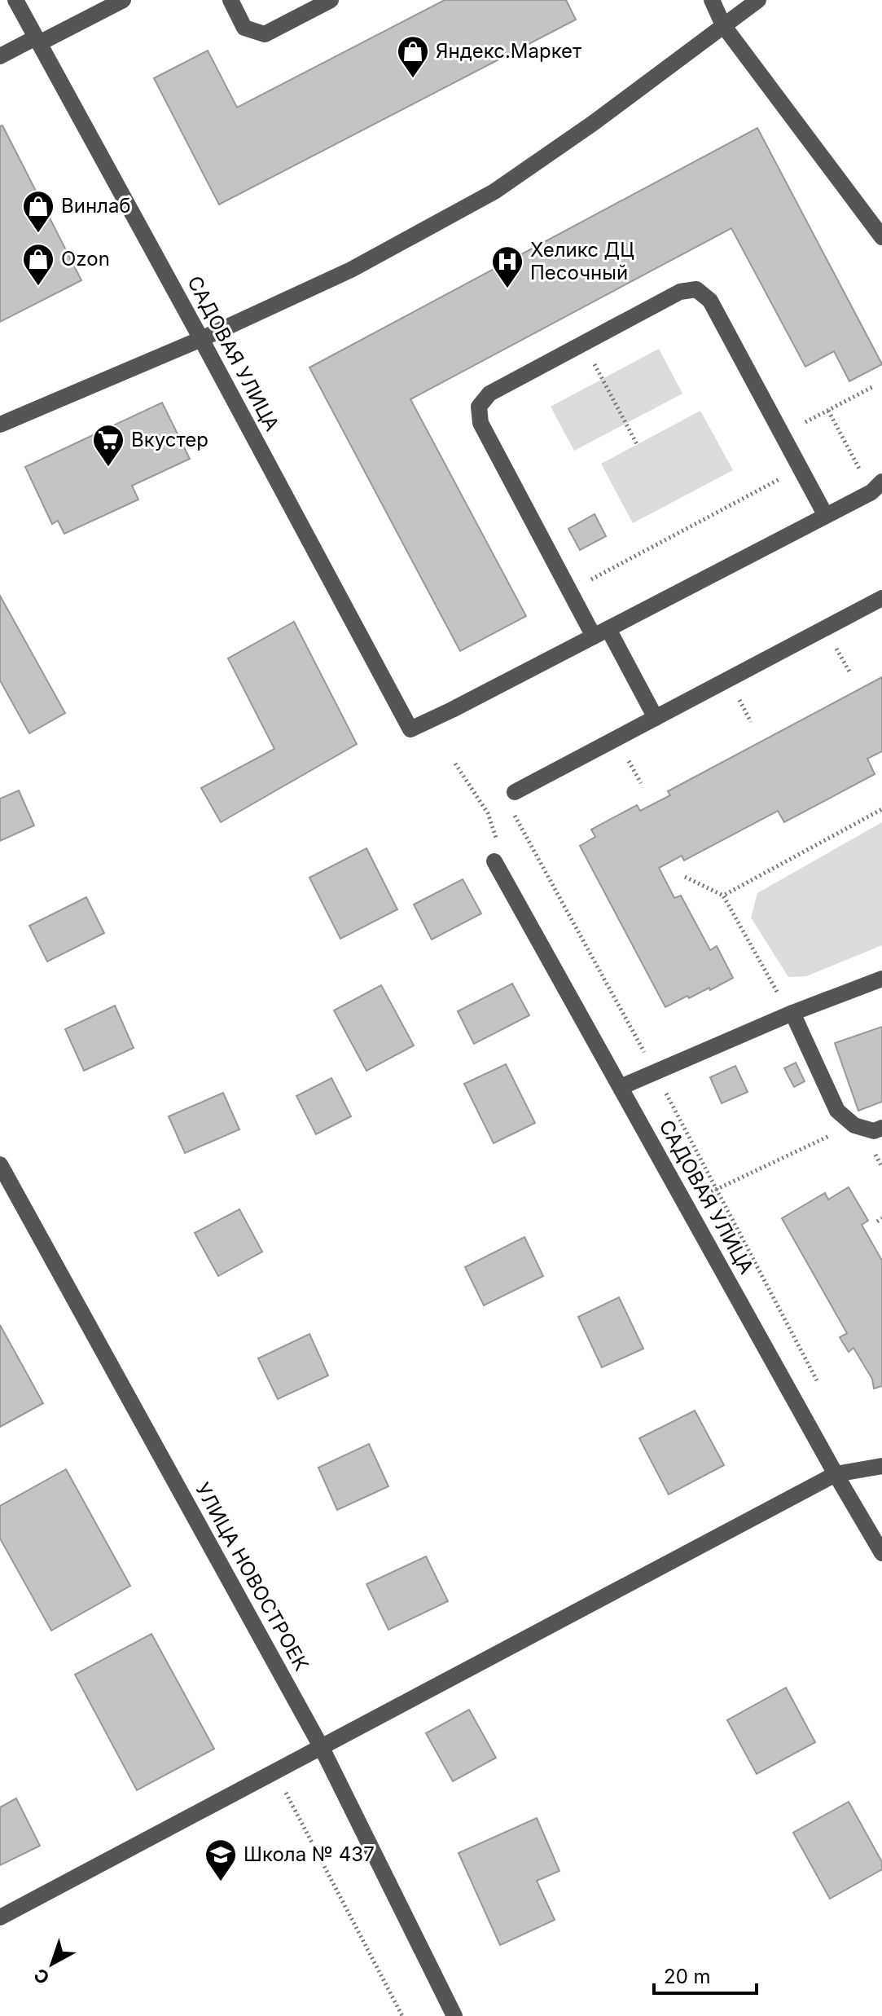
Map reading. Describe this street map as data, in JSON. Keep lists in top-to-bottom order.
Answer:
{
  "streets": {
    "street": ["САДОВАЯ УЛИЦА", "УЛИЦА НОВОСТРОЕК"]
  },
  "places": {
    "shop": ["Яндекс.Маркет", "Винлаб", "Ozon"],
    "hospital": ["Хеликс ДЦ Песочный"],
    "supermarket": ["Вкустер"],
    "school or university": ["Школа № 437"]
  },
  "scale_bar": "20 m",
  "north": "bottom left"
}
